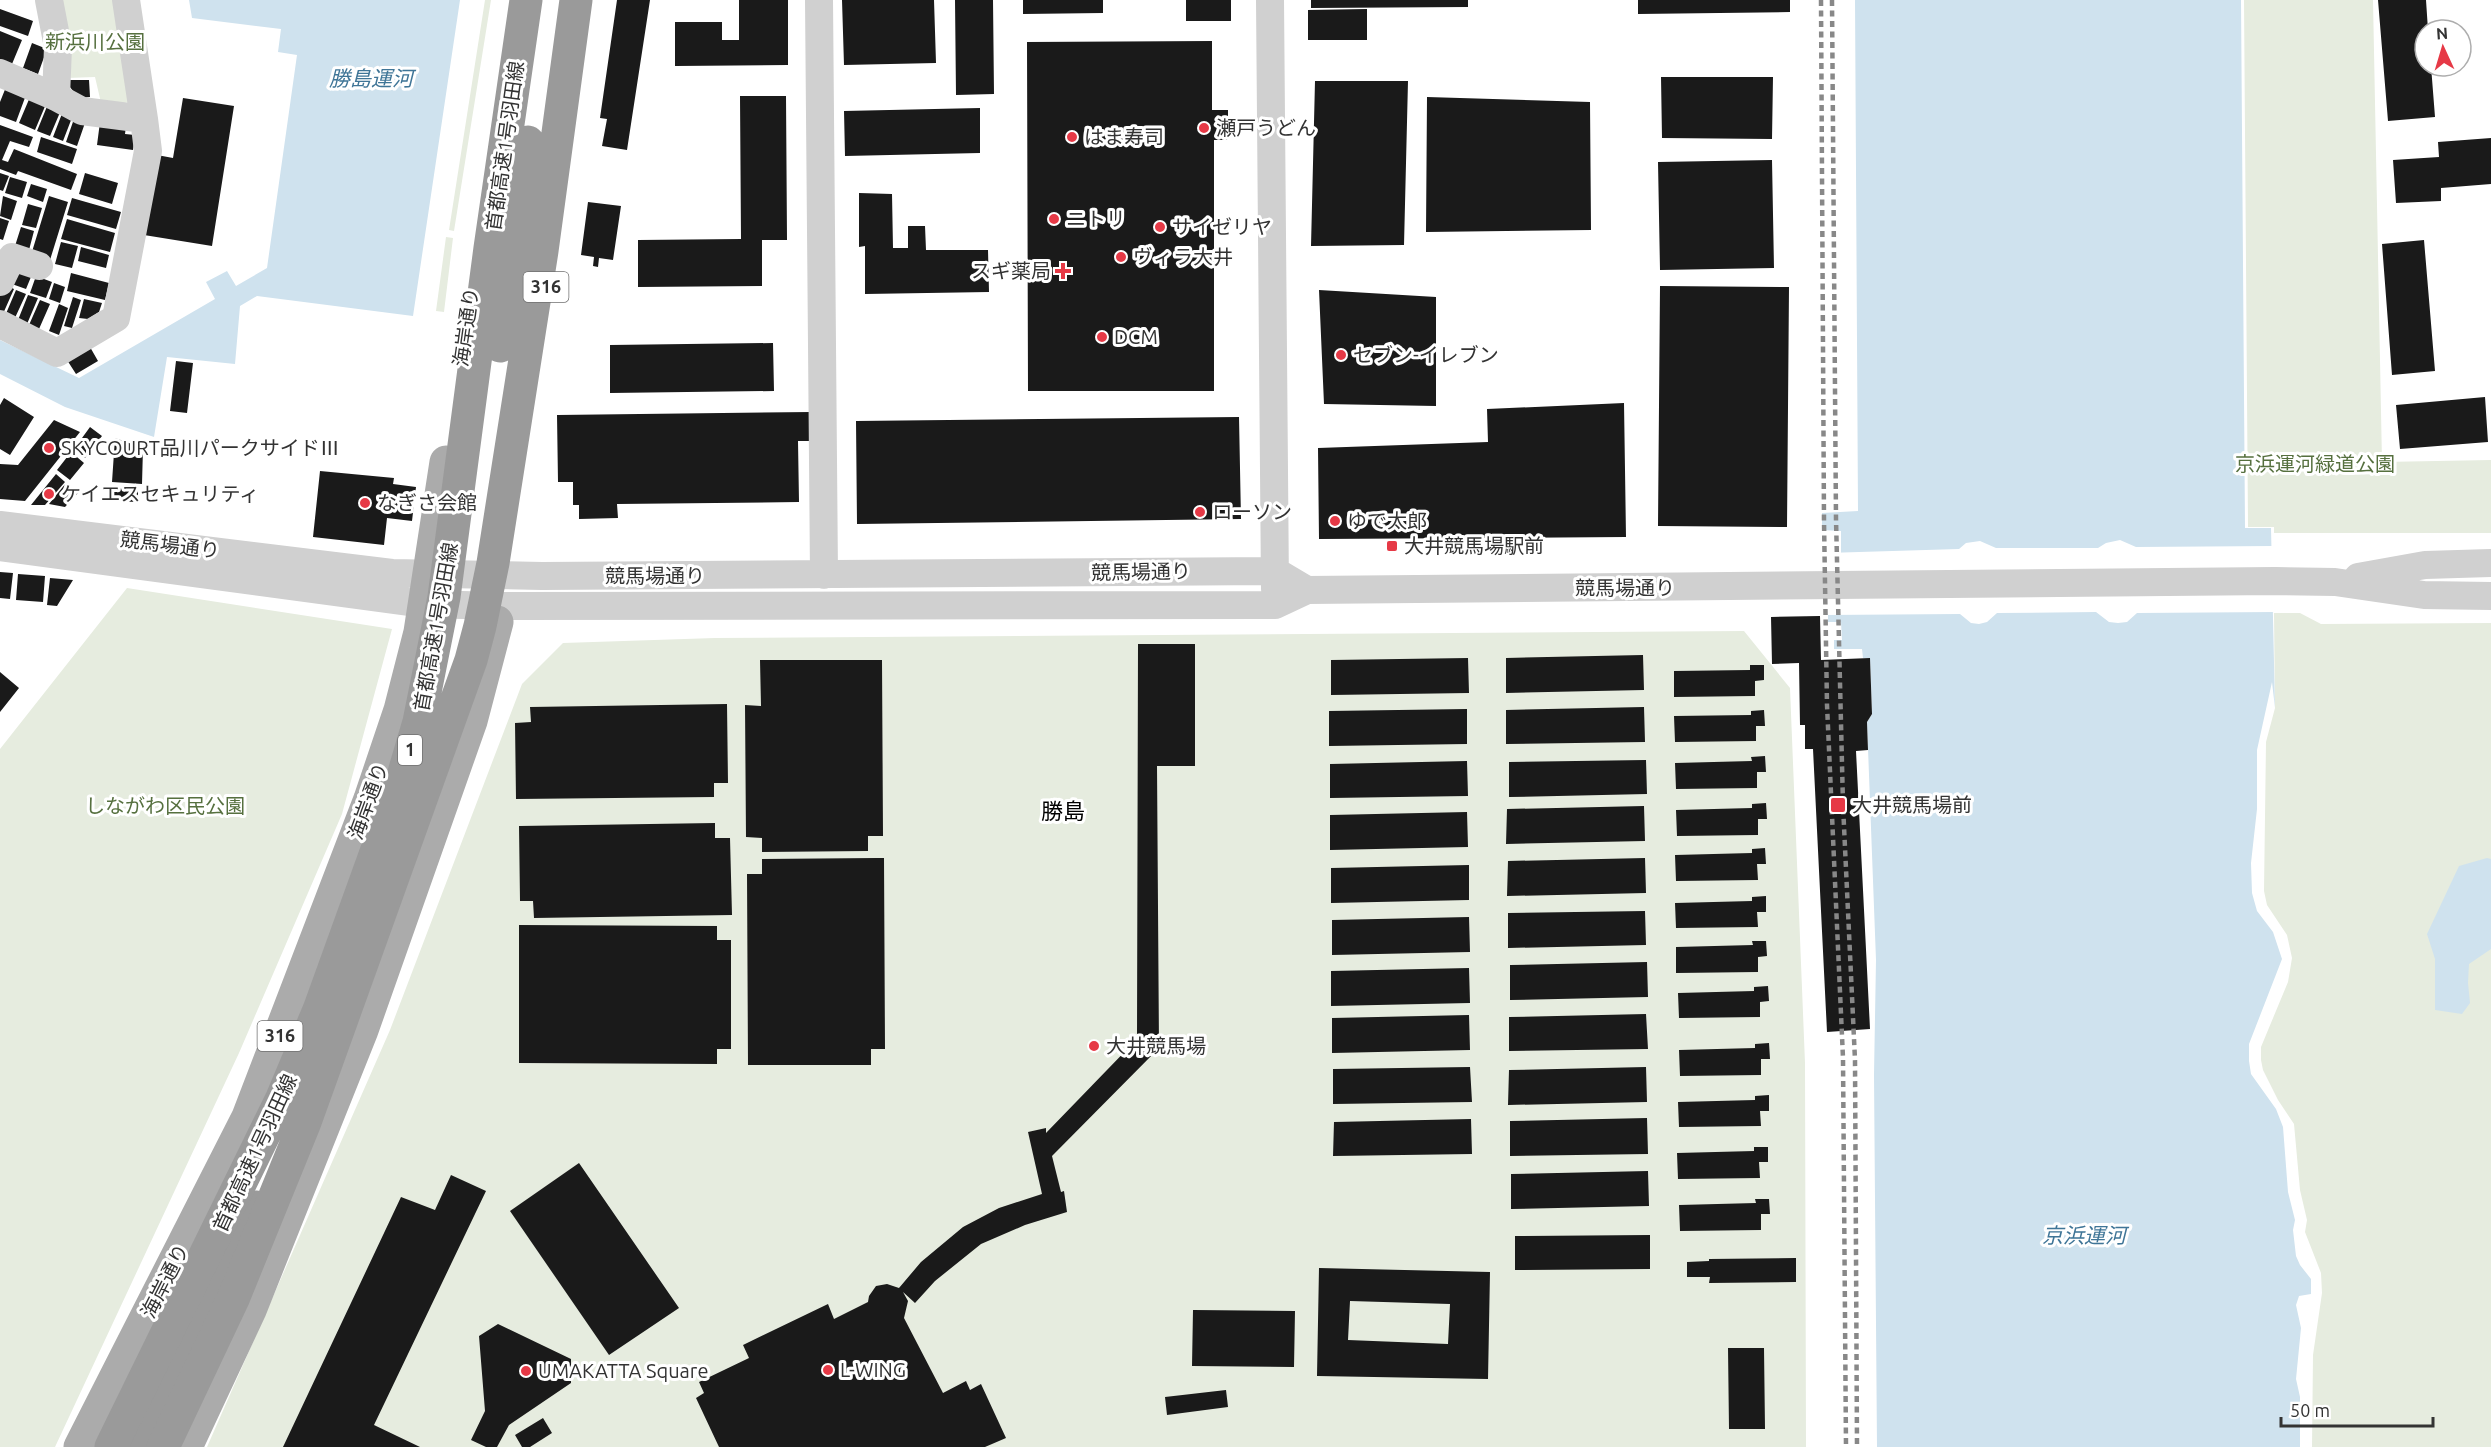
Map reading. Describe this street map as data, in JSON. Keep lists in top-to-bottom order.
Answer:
{
  "streets": {
    "highway": ["首都高速1号羽田線", "1"],
    "main road": ["316", "海岸通り"],
    "street": ["競馬場通り"]
  },
  "crossings": [
    ["首都高速1号羽田線", "316"],
    ["316", "競馬場通り"],
    ["海岸通り", "競馬場通り"]
  ],
  "districts": ["勝島"],
  "water": ["勝島運河", "京浜運河"],
  "parks": ["新浜川公園", "京浜運河緑道公園", "しながわ区民公園"],
  "places": {
    "other": [
      "瀬戸うどん",
      "はま寿司",
      "ニトリ",
      "サイゼリヤ",
      "ヴィラ大井",
      "DCM",
      "セブン-イレブン",
      "SKYCOURT品川パークサイドⅢ",
      "ケイエスセキュリティ",
      "なぎさ会館",
      "ローソン",
      "ゆで太郎",
      "大井競馬場",
      "L-WING",
      "UMAKATTA Square"
    ],
    "health": ["スギ薬局"],
    "transit": ["大井競馬場駅前", "大井競馬場前"]
  },
  "scale_bar": "50 m",
  "north": "top"
}
